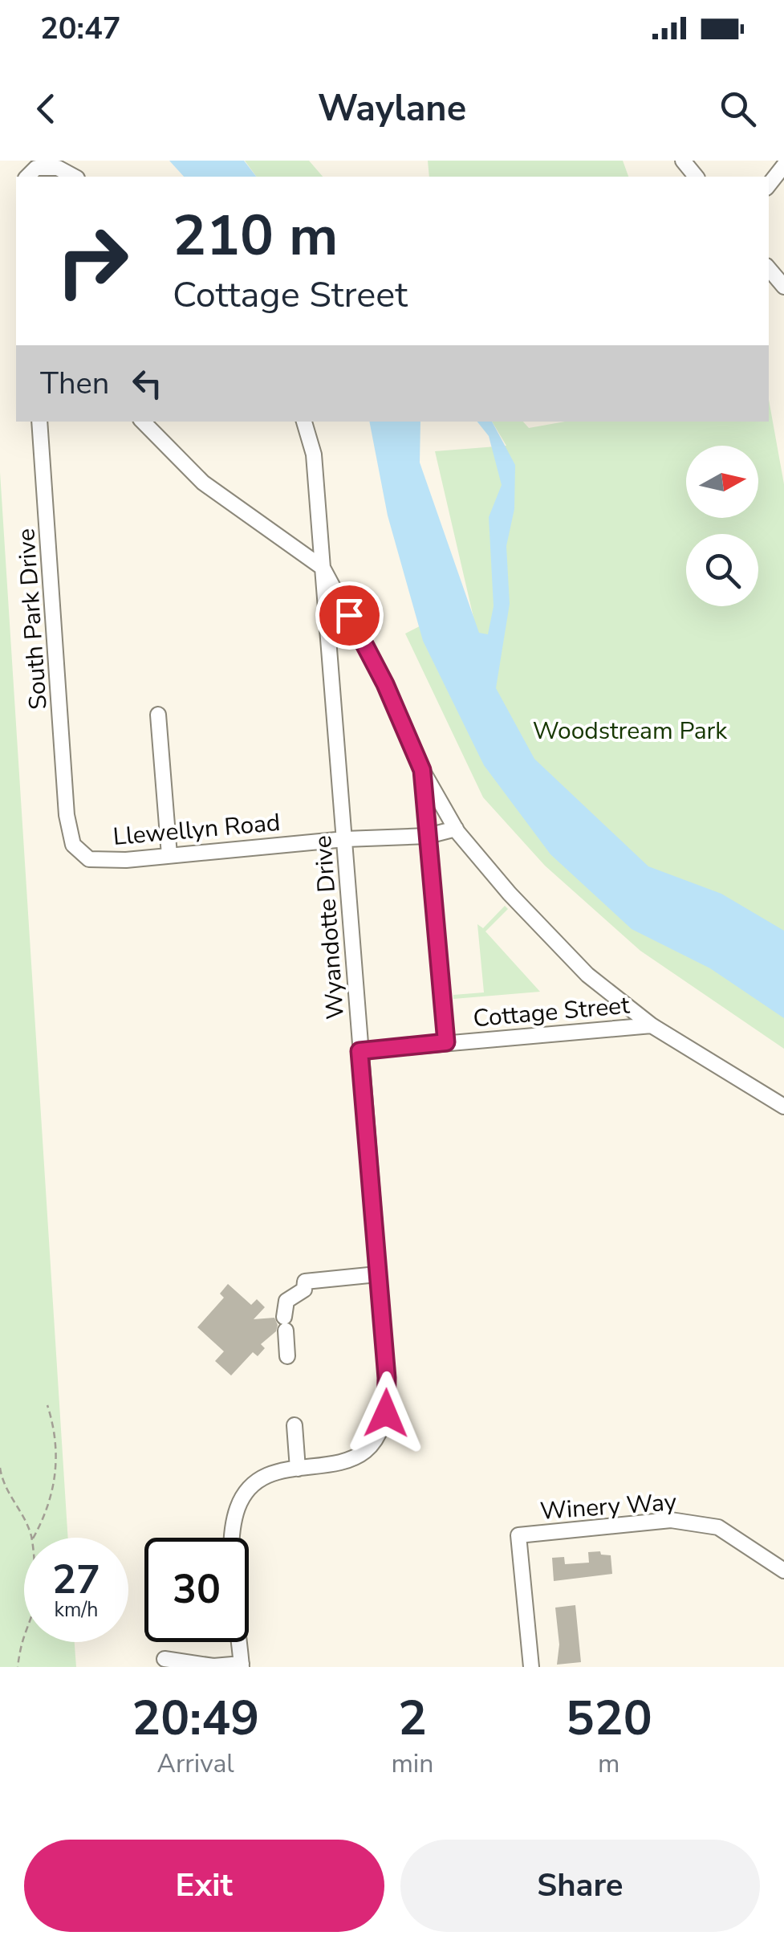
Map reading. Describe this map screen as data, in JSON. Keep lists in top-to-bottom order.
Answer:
{
  "streets": {
    "street": [
      "South Park Drive",
      "Llewellyn Road",
      "Wyandotte Drive",
      "Cottage Street",
      "Winery Way"
    ]
  },
  "crossings": [
    ["South Park Drive", "Llewellyn Road"],
    ["Llewellyn Road", "Wyandotte Drive"],
    ["Wyandotte Drive", "Cottage Street"]
  ],
  "parks": ["Woodstream Park"],
  "north": "right",
  "page": {
    "status": "20:47",
    "header": "Waylane",
    "turn": ["210 m", "Cottage Street"],
    "then": "Then",
    "speed": "27 km/h",
    "limit": "30",
    "eta": [
      "20:49",
      "Arrival",
      "2",
      "min",
      "520",
      "m"
    ],
    "buttons": ["Exit", "Share"]
  }
}
